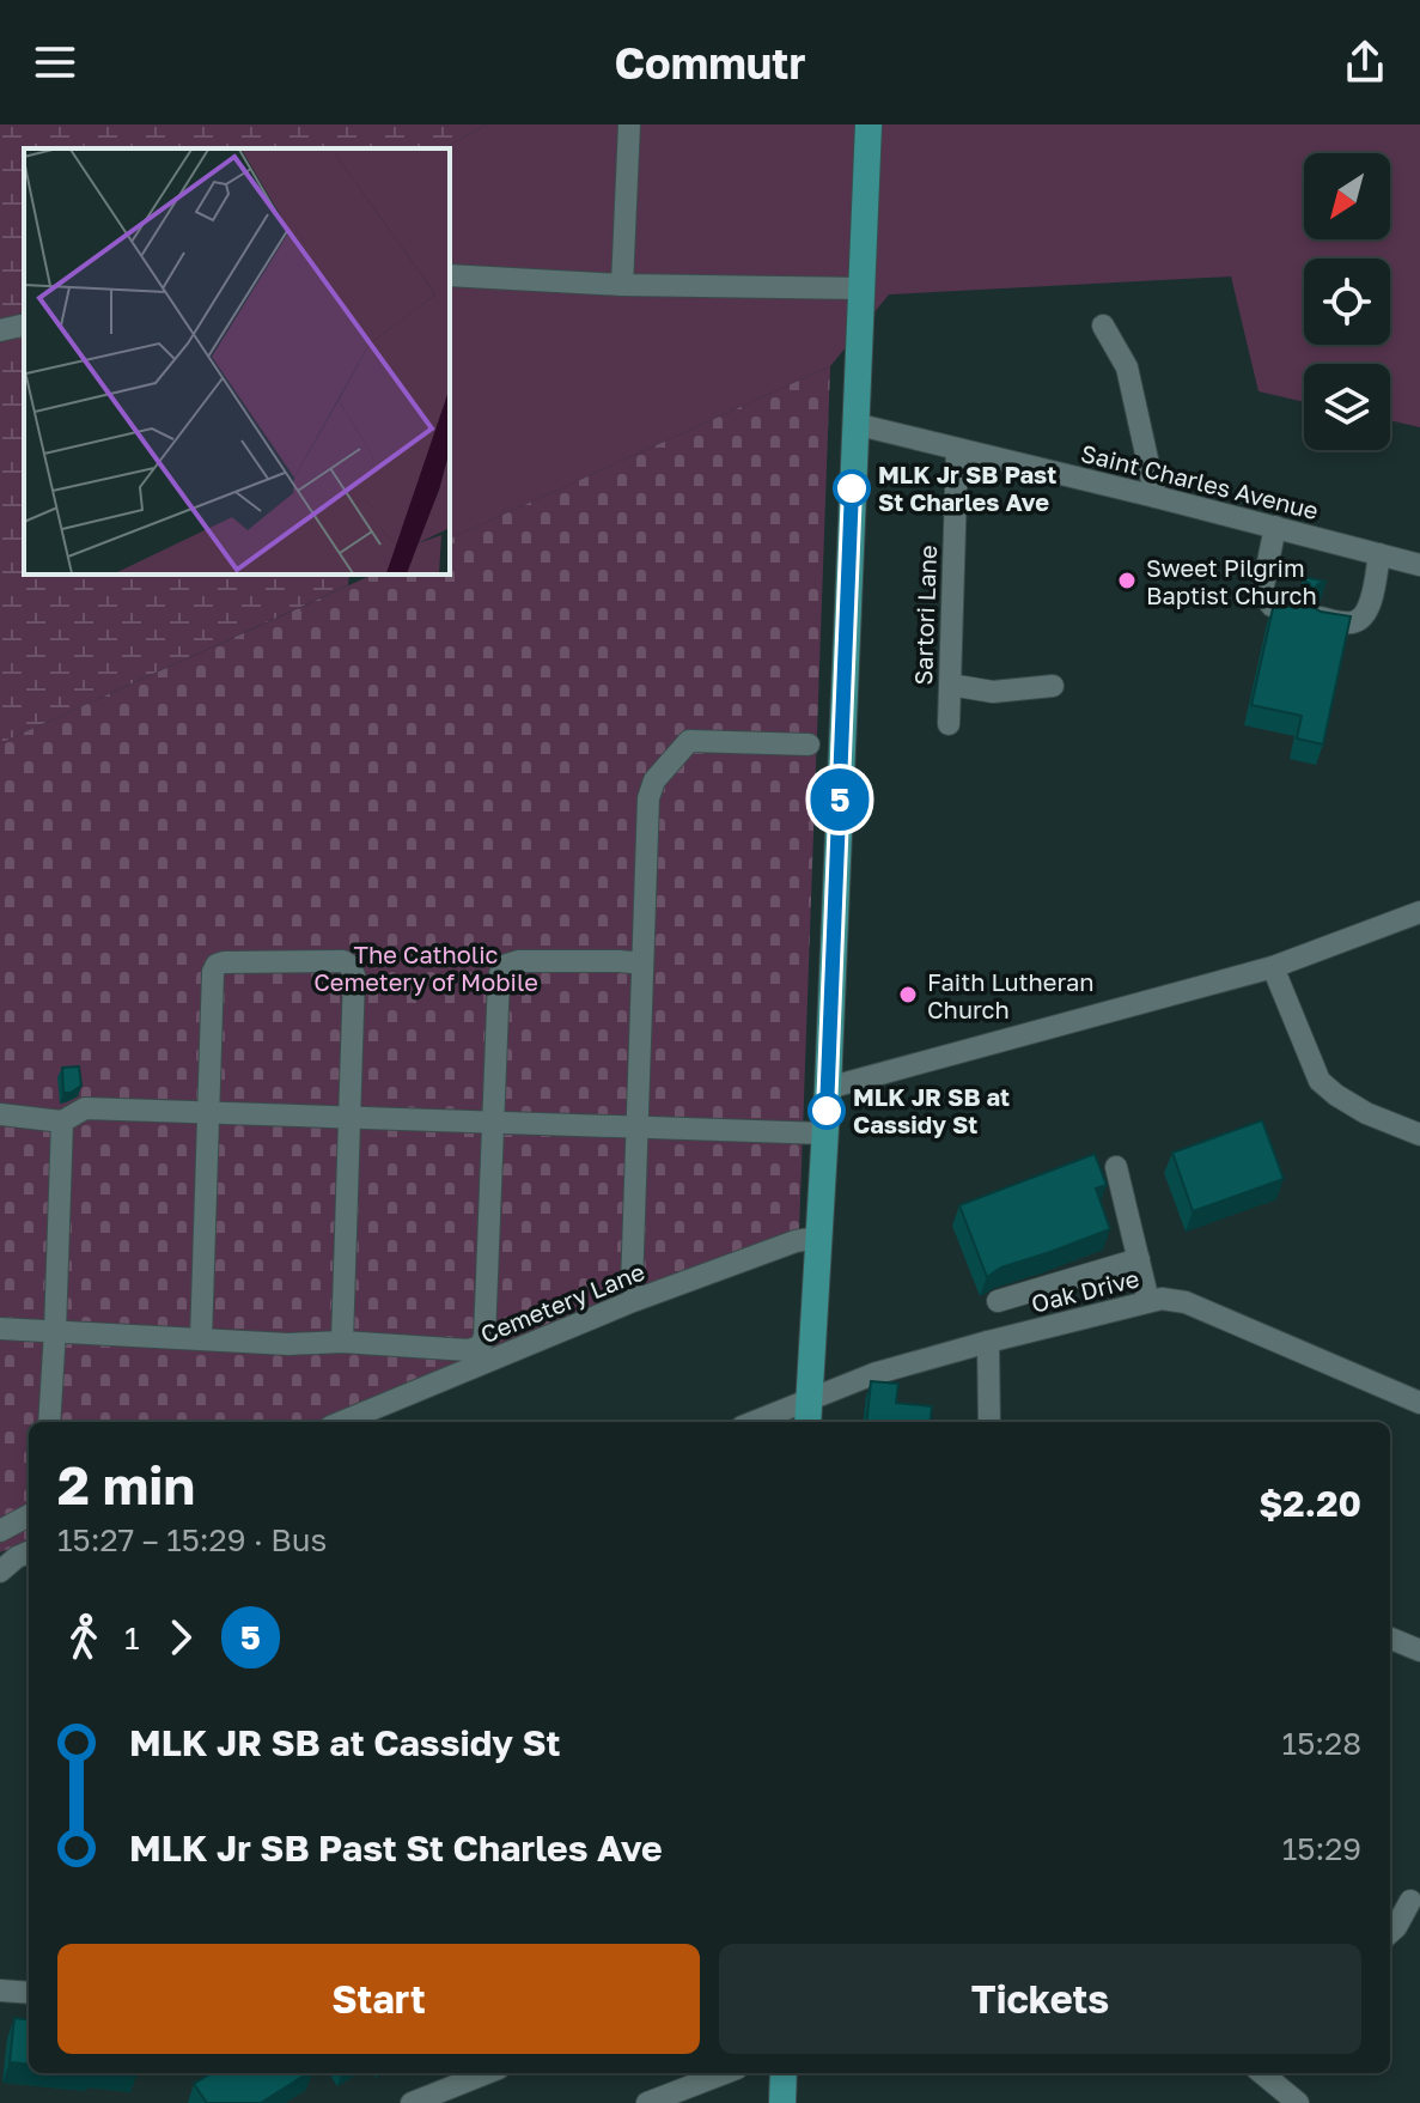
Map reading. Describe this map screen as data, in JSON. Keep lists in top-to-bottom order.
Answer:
{
  "streets": {
    "street": [
      "Saint Charles Avenue",
      "Sartori Lane",
      "Oak Drive",
      "Cemetery Lane"
    ]
  },
  "crossings": [
    ["Saint Charles Avenue", "Sartori Lane"]
  ],
  "parks": ["The Catholic Cemetery of Mobile"],
  "places": [
    "MLK Jr SB Past St Charles Ave",
    "Sweet Pilgrim Baptist Church",
    "Faith Lutheran Church",
    "MLK JR SB at Cassidy St"
  ],
  "lines": ["bus line 5"],
  "north": "bottom left",
  "page": {
    "header": "Commutr",
    "on_map": "5",
    "heading": ["2 min", "15:27 – 15:29 · Bus", "$2.20"],
    "legs": ["1", "5"],
    "list": [
      {
        "name": "MLK JR SB at Cassidy St",
        "value": "15:28"
      },
      {
        "name": "MLK Jr SB Past St Charles Ave",
        "value": "15:29"
      }
    ],
    "buttons": ["Start", "Tickets"]
  }
}
